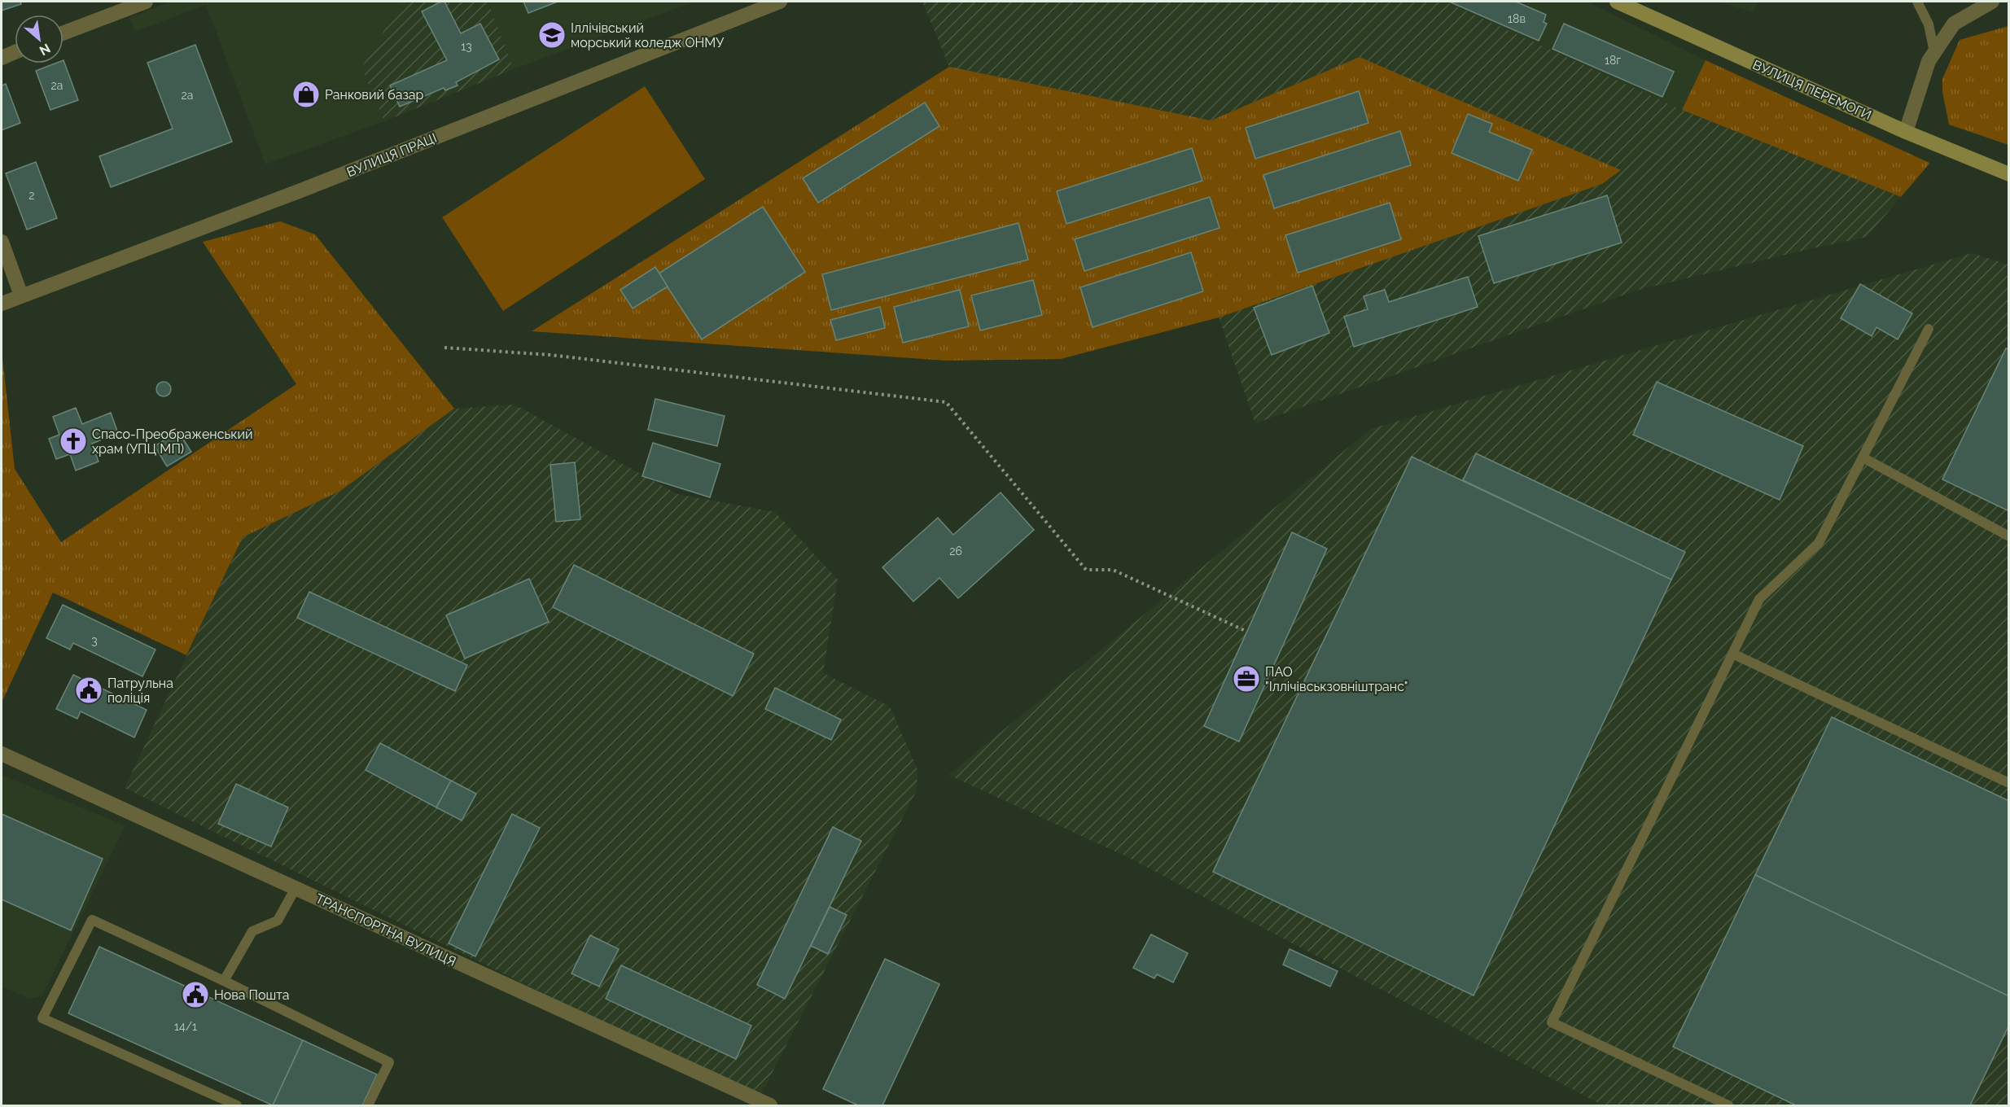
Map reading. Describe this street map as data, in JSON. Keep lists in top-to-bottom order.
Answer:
{
  "streets": {
    "main road": ["ВУЛИЦЯ ПЕРЕМОГИ"],
    "street": ["ВУЛИЦЯ ПРАЦІ", "ТРАНСПОРТНА ВУЛИЦЯ"]
  },
  "places": {
    "school or university": ["Іллічівський морський коледж ОНМУ"],
    "shop": ["Ранковий базар"],
    "church": ["Спасо-Преображенський храм (УПЦ МП)"],
    "office": ["ПАО \"Іллічівськзовніштранс\""],
    "public building": ["Патрульна поліція", "Нова Пошта"]
  },
  "house_numbers": [
    "18в",
    "13",
    "18г",
    "2а",
    "2а",
    "2",
    "26",
    "3",
    "14/1"
  ],
  "north": "bottom right"
}
